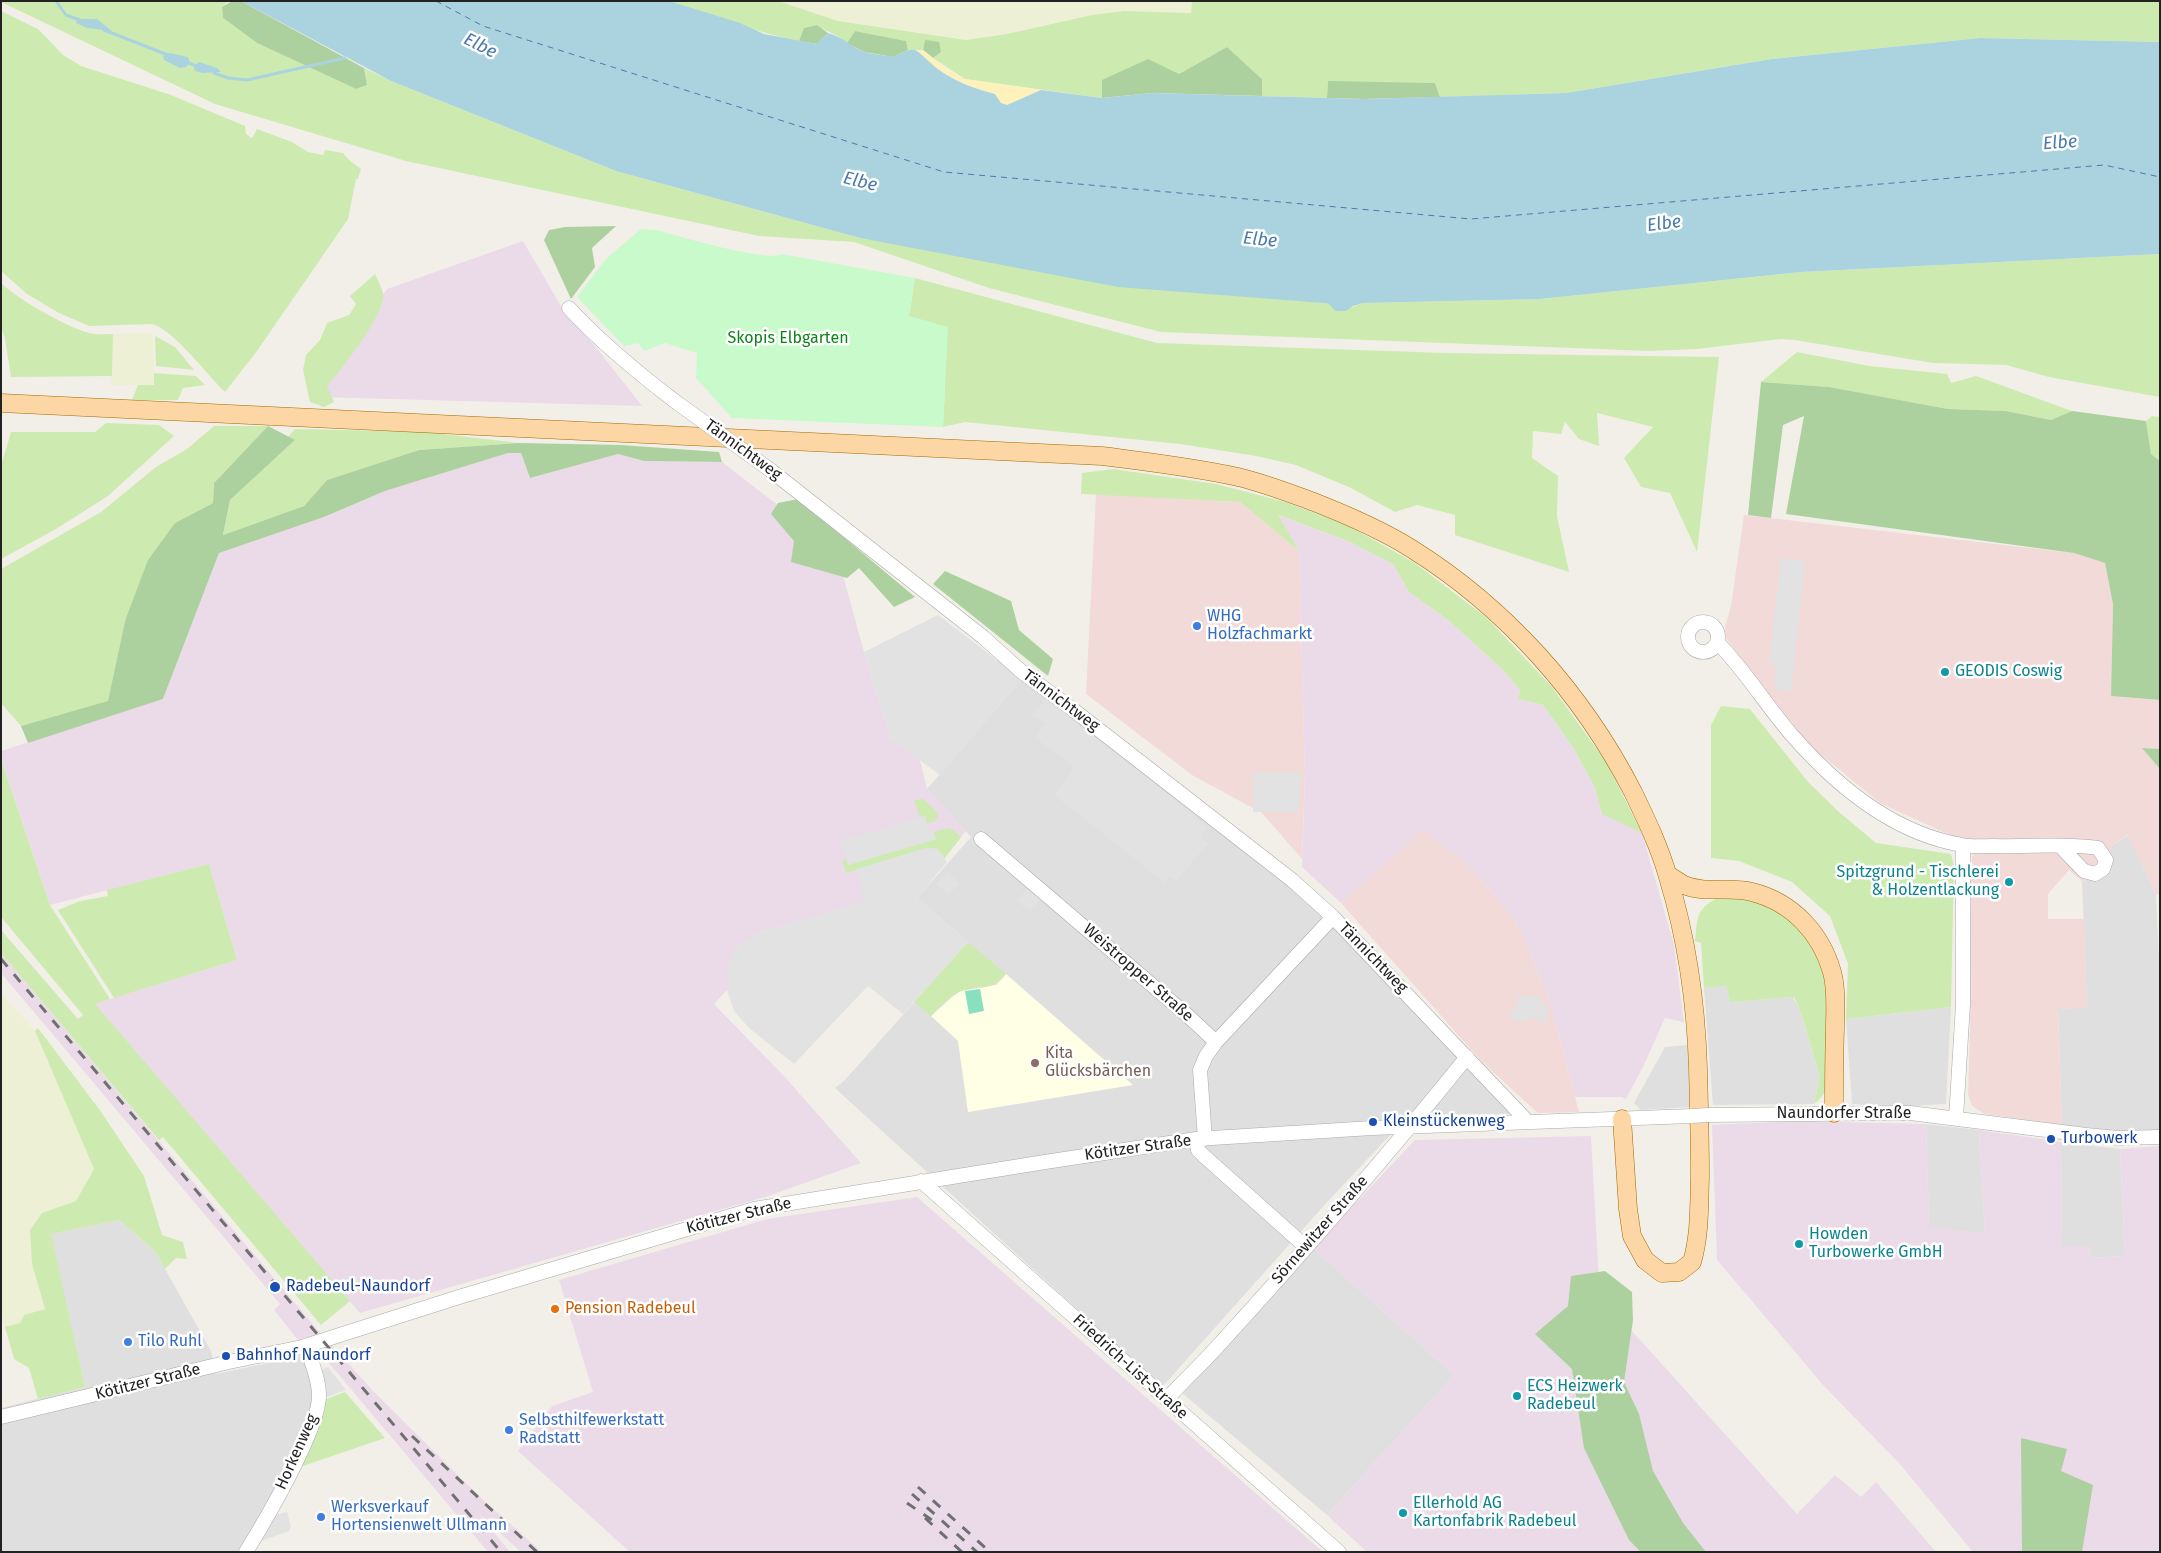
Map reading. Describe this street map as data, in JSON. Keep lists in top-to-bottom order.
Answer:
{
  "streets": {
    "street": [
      "Tännichtweg",
      "Weistropper Straße",
      "Naundorfer Straße",
      "Kötitzer Straße",
      "Sörnewitzer Straße",
      "Friedrich-List-Straße",
      "Horkenweg"
    ]
  },
  "crossings": [
    ["Tännichtweg", "Naundorfer Straße"],
    ["Tännichtweg", "Kötitzer Straße"],
    ["Tännichtweg", "Sörnewitzer Straße"],
    ["Naundorfer Straße", "Kötitzer Straße"],
    ["Kötitzer Straße", "Sörnewitzer Straße"],
    ["Kötitzer Straße", "Friedrich-List-Straße"],
    ["Kötitzer Straße", "Horkenweg"],
    ["Sörnewitzer Straße", "Friedrich-List-Straße"]
  ],
  "water": ["Elbe"],
  "parks": ["Skopis Elbgarten"],
  "places": [
    "WHG Holzfachmarkt",
    "GEODIS Coswig",
    "Spitzgrund - Tischlerei & Holzentlackung",
    "Kita Glücksbärchen",
    "Kleinstückenweg",
    "Turbowerk",
    "Howden Turbowerke GmbH",
    "Radebeul-Naundorf",
    "Pension Radebeul",
    "Tilo Ruhl",
    "Bahnhof Naundorf",
    "ECS Heizwerk Radebeul",
    "Selbsthilfewerkstatt Radstatt",
    "Ellerhold AG Kartonfabrik Radebeul",
    "Werksverkauf Hortensienwelt Ullmann"
  ]
}
